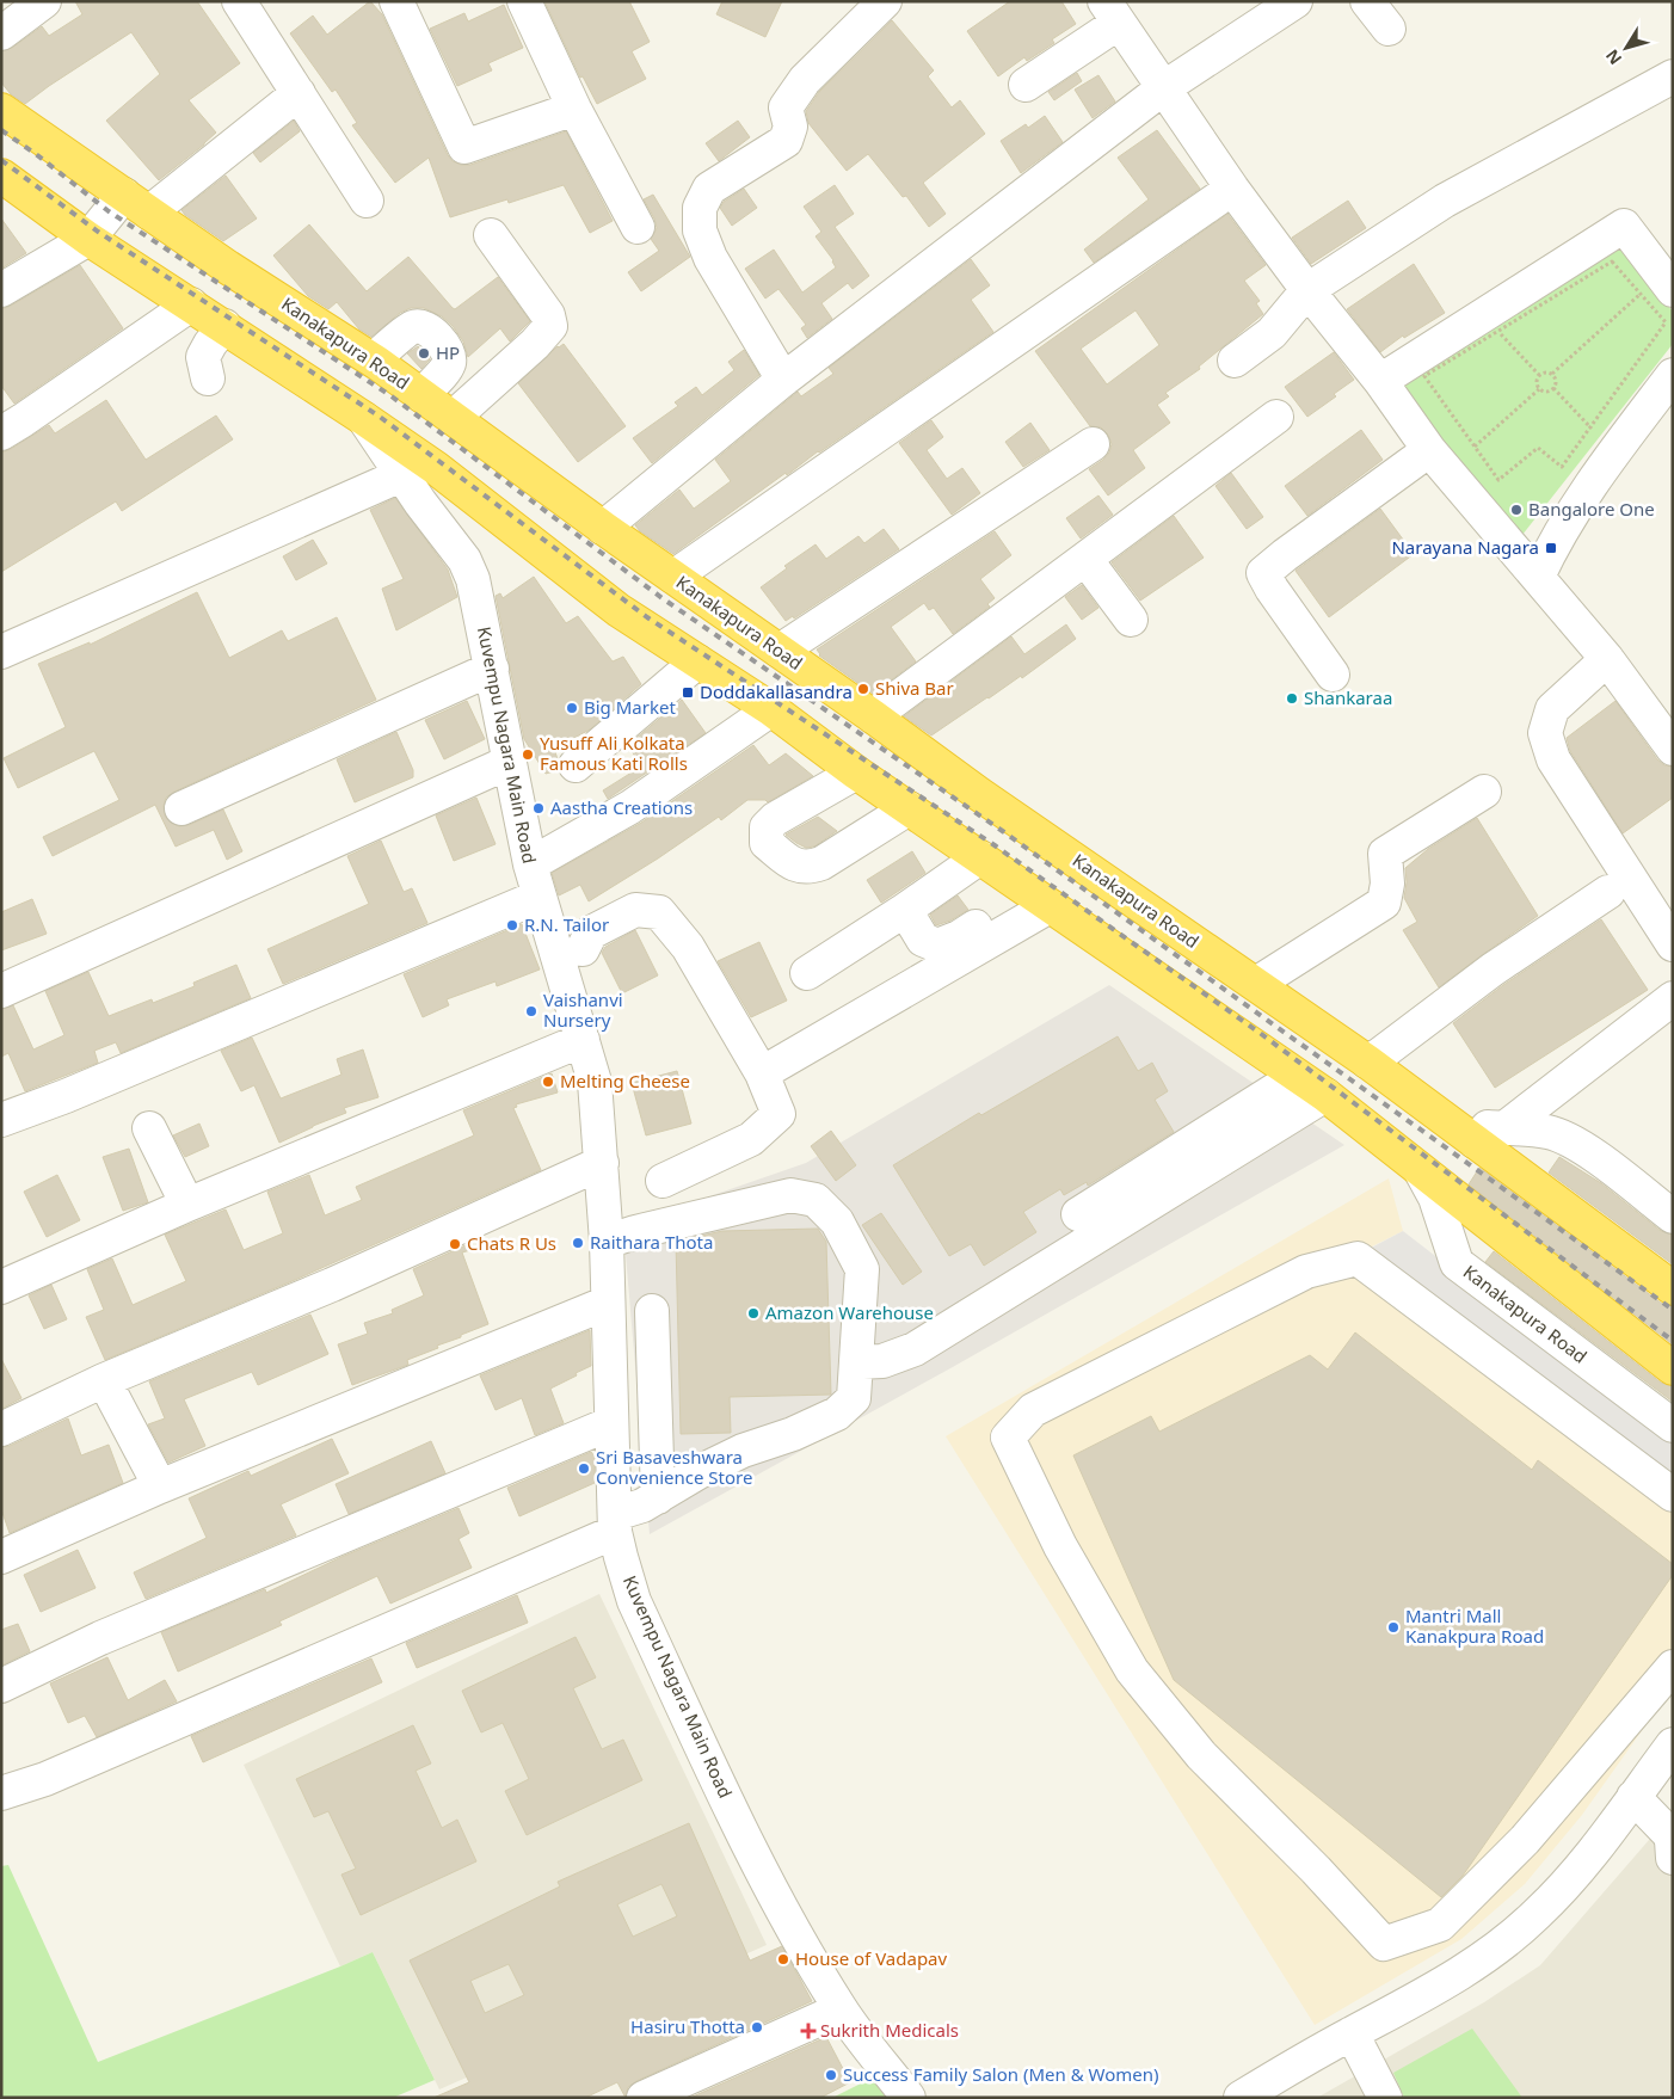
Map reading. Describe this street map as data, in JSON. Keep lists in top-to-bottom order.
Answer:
{
  "streets": {
    "highway": ["Kanakapura Road"],
    "street": ["Kuvempu Nagara Main Road"]
  },
  "crossings": [
    ["Kanakapura Road", "Kuvempu Nagara Main Road"]
  ],
  "places": {
    "other": [
      "HP",
      "Bangalore One",
      "Shiva Bar",
      "Shankaraa",
      "Big Market",
      "Yusuff Ali Kolkata Famous Kati Rolls",
      "Aastha Creations",
      "R.N. Tailor",
      "Vaishanvi Nursery",
      "Melting Cheese",
      "Raithara Thota",
      "Chats R Us",
      "Amazon Warehouse",
      "Sri Basaveshwara Convenience Store",
      "Mantri Mall Kanakpura Road",
      "House of Vadapav",
      "Hasiru Thotta",
      "Success Family Salon (Men & Women)"
    ],
    "transit": ["Narayana Nagara", "Doddakallasandra"],
    "health": ["Sukrith Medicals"]
  },
  "north": "bottom left"
}
